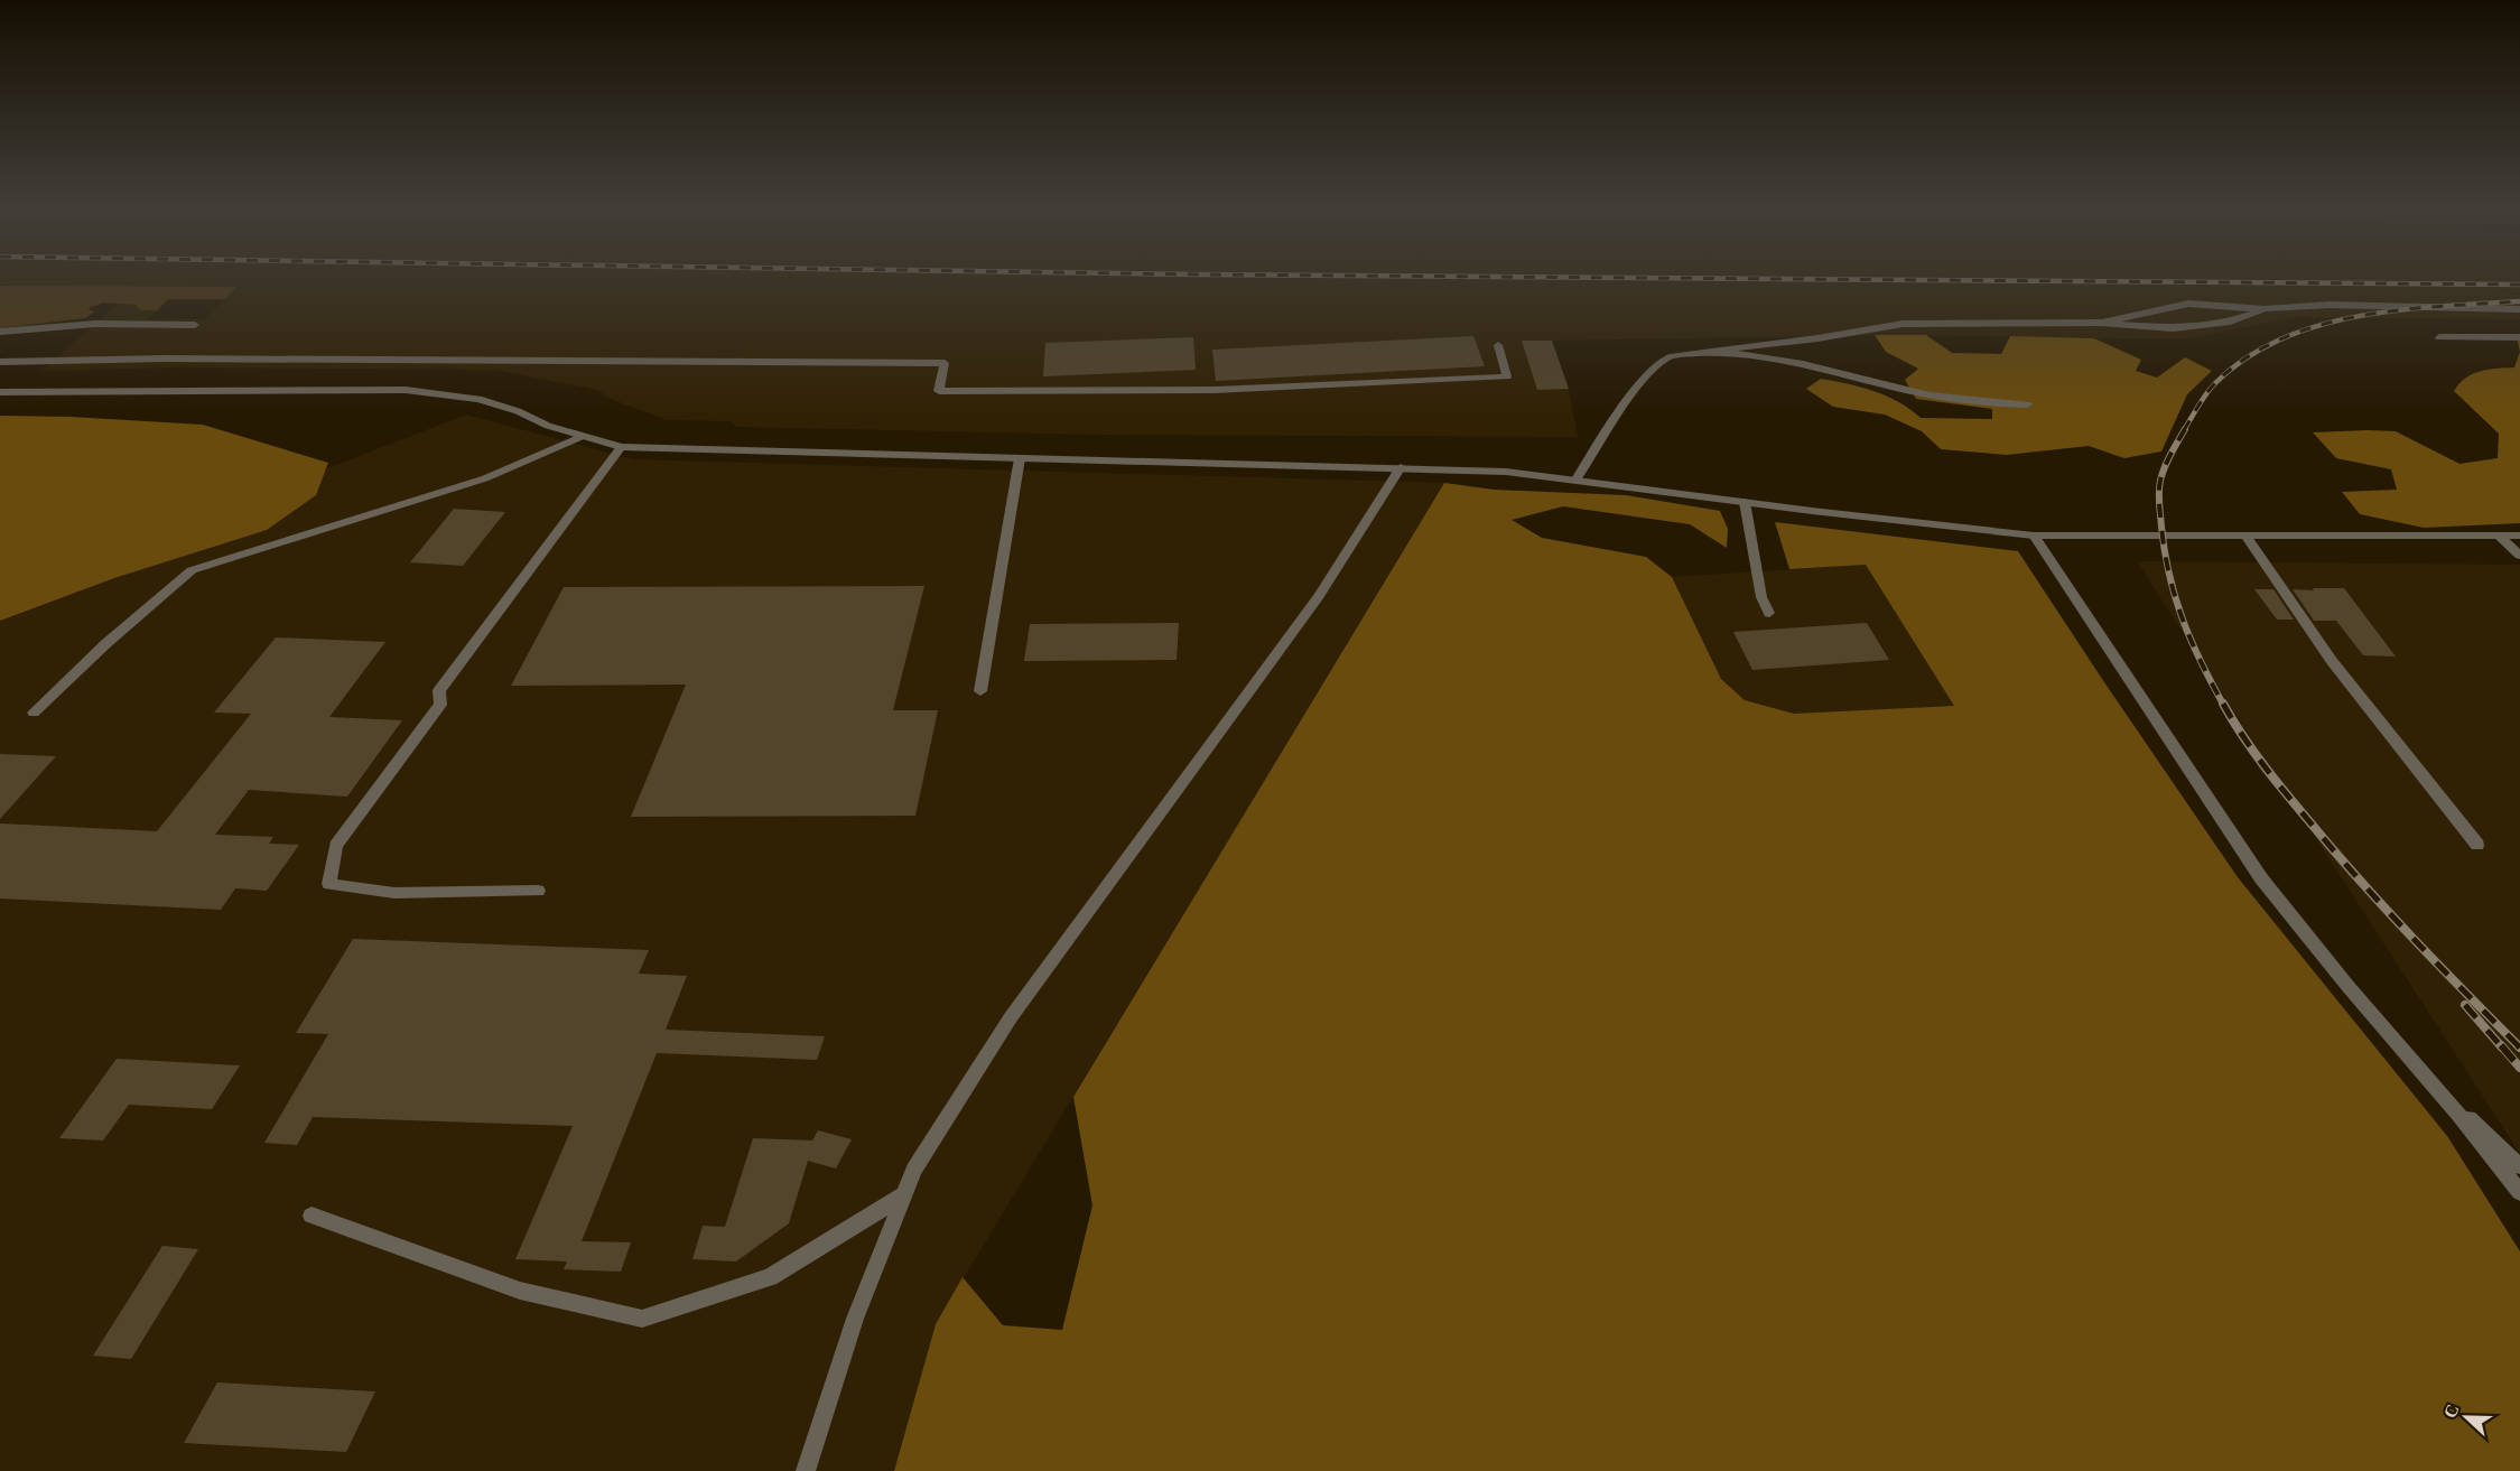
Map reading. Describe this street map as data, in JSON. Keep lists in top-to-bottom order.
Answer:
{
  "north": "left"
}
